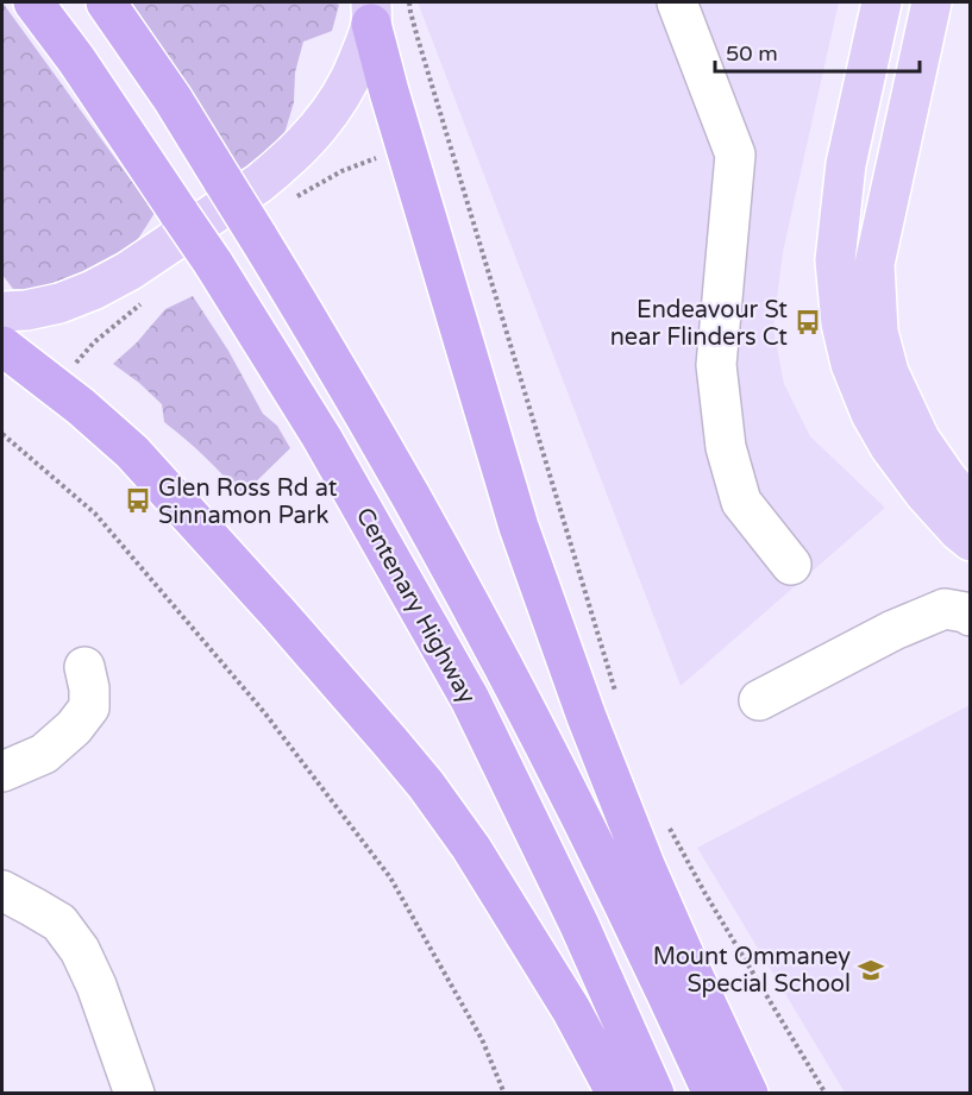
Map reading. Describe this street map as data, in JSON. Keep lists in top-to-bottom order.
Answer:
{
  "streets": {
    "highway": ["Centenary Highway"]
  },
  "places": {
    "bus stop": ["Endeavour St near Flinders Ct", "Glen Ross Rd at Sinnamon Park"],
    "school or university": ["Mount Ommaney Special School"]
  },
  "scale_bar": "50 m"
}
